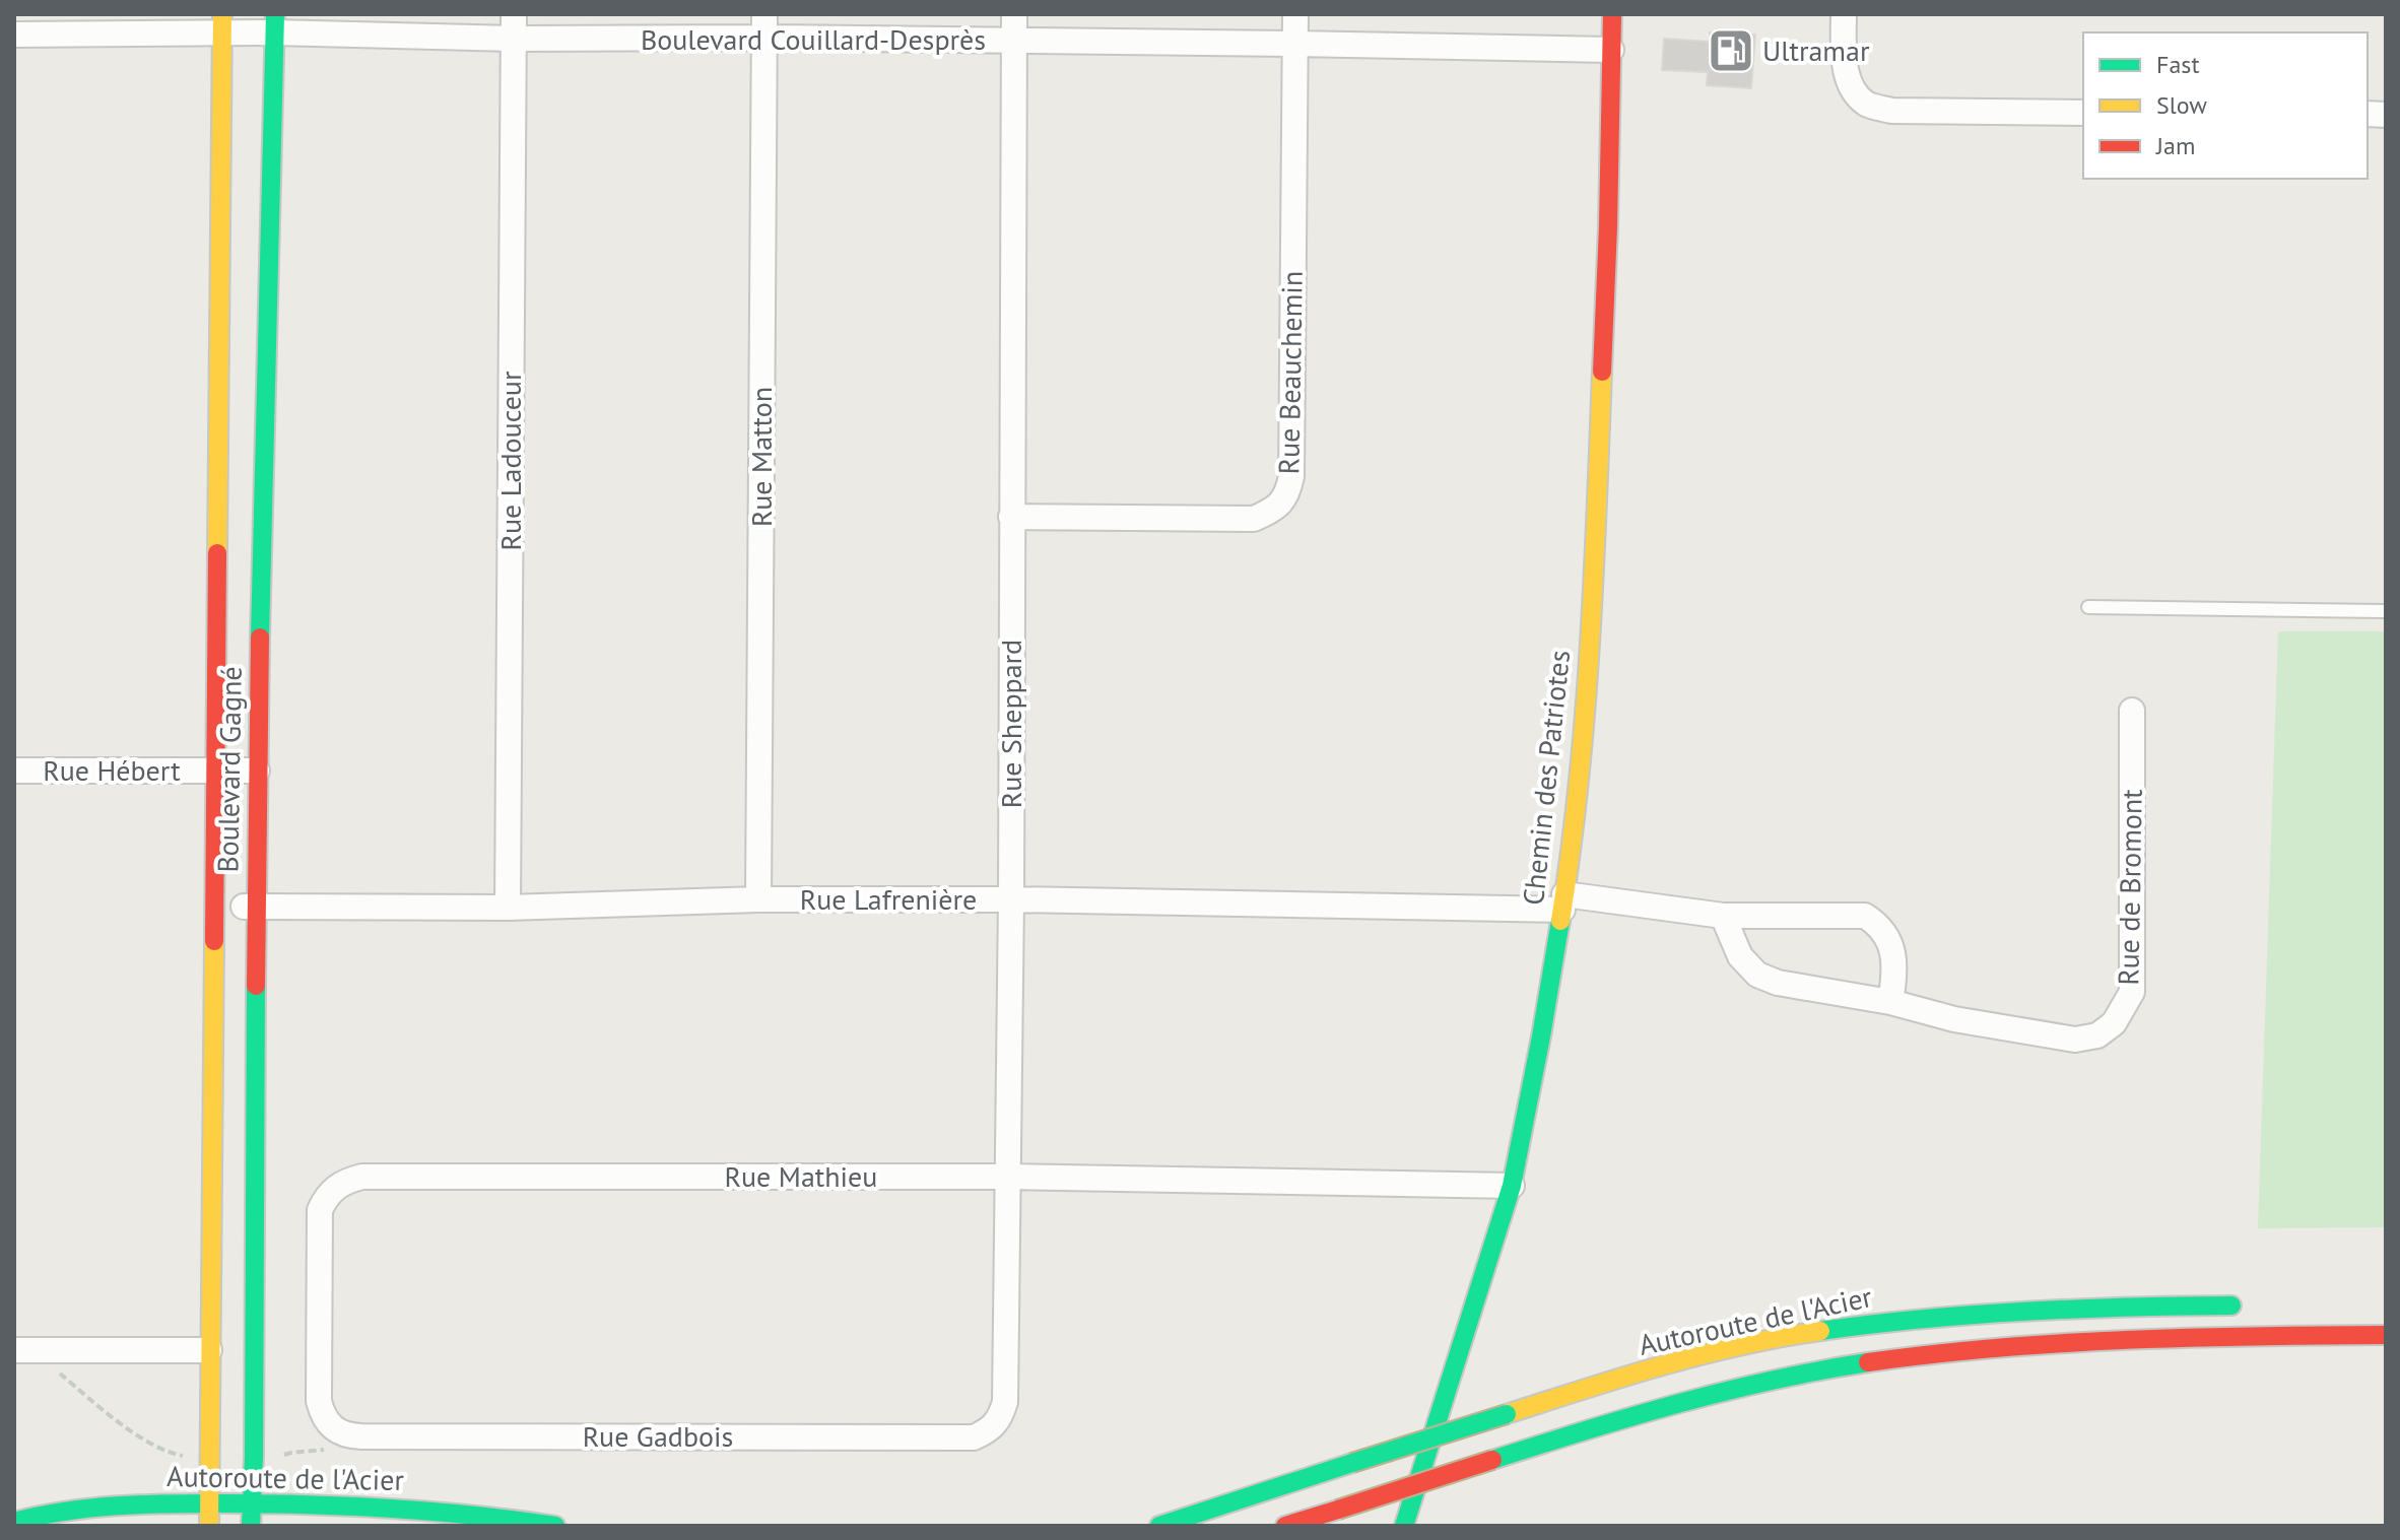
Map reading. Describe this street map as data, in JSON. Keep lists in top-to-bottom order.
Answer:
{
  "streets": {
    "main road": ["Boulevard Gagné", "Chemin des Patriotes", "Autoroute de l'Acier"],
    "street": [
      "Boulevard Couillard-Desprès",
      "Rue Beauchemin",
      "Rue Matton",
      "Rue Ladouceur",
      "Rue Sheppard",
      "Rue Hébert",
      "Rue de Bromont",
      "Rue Lafrenière",
      "Rue Mathieu",
      "Rue Gadbois"
    ]
  },
  "crossings": [
    ["Boulevard Couillard-Desprès", "Rue Beauchemin"],
    ["Boulevard Couillard-Desprès", "Rue Matton"],
    ["Boulevard Couillard-Desprès", "Rue Ladouceur"],
    ["Boulevard Couillard-Desprès", "Rue Sheppard"],
    ["Boulevard Couillard-Desprès", "Boulevard Gagné"],
    ["Boulevard Couillard-Desprès", "Chemin des Patriotes"],
    ["Rue Beauchemin", "Rue Sheppard"],
    ["Rue Matton", "Rue Lafrenière"],
    ["Rue Ladouceur", "Rue Lafrenière"],
    ["Rue Sheppard", "Rue Lafrenière"],
    ["Rue Sheppard", "Rue Mathieu"],
    ["Rue Sheppard", "Rue Gadbois"],
    ["Boulevard Gagné", "Rue Hébert"],
    ["Boulevard Gagné", "Rue Lafrenière"],
    ["Boulevard Gagné", "Autoroute de l'Acier"],
    ["Chemin des Patriotes", "Rue Lafrenière"],
    ["Chemin des Patriotes", "Rue Mathieu"],
    ["Rue Mathieu", "Rue Gadbois"]
  ],
  "places": {
    "fuel station": ["Ultramar"]
  },
  "legend": ["Fast", "Slow", "Jam"]
}
